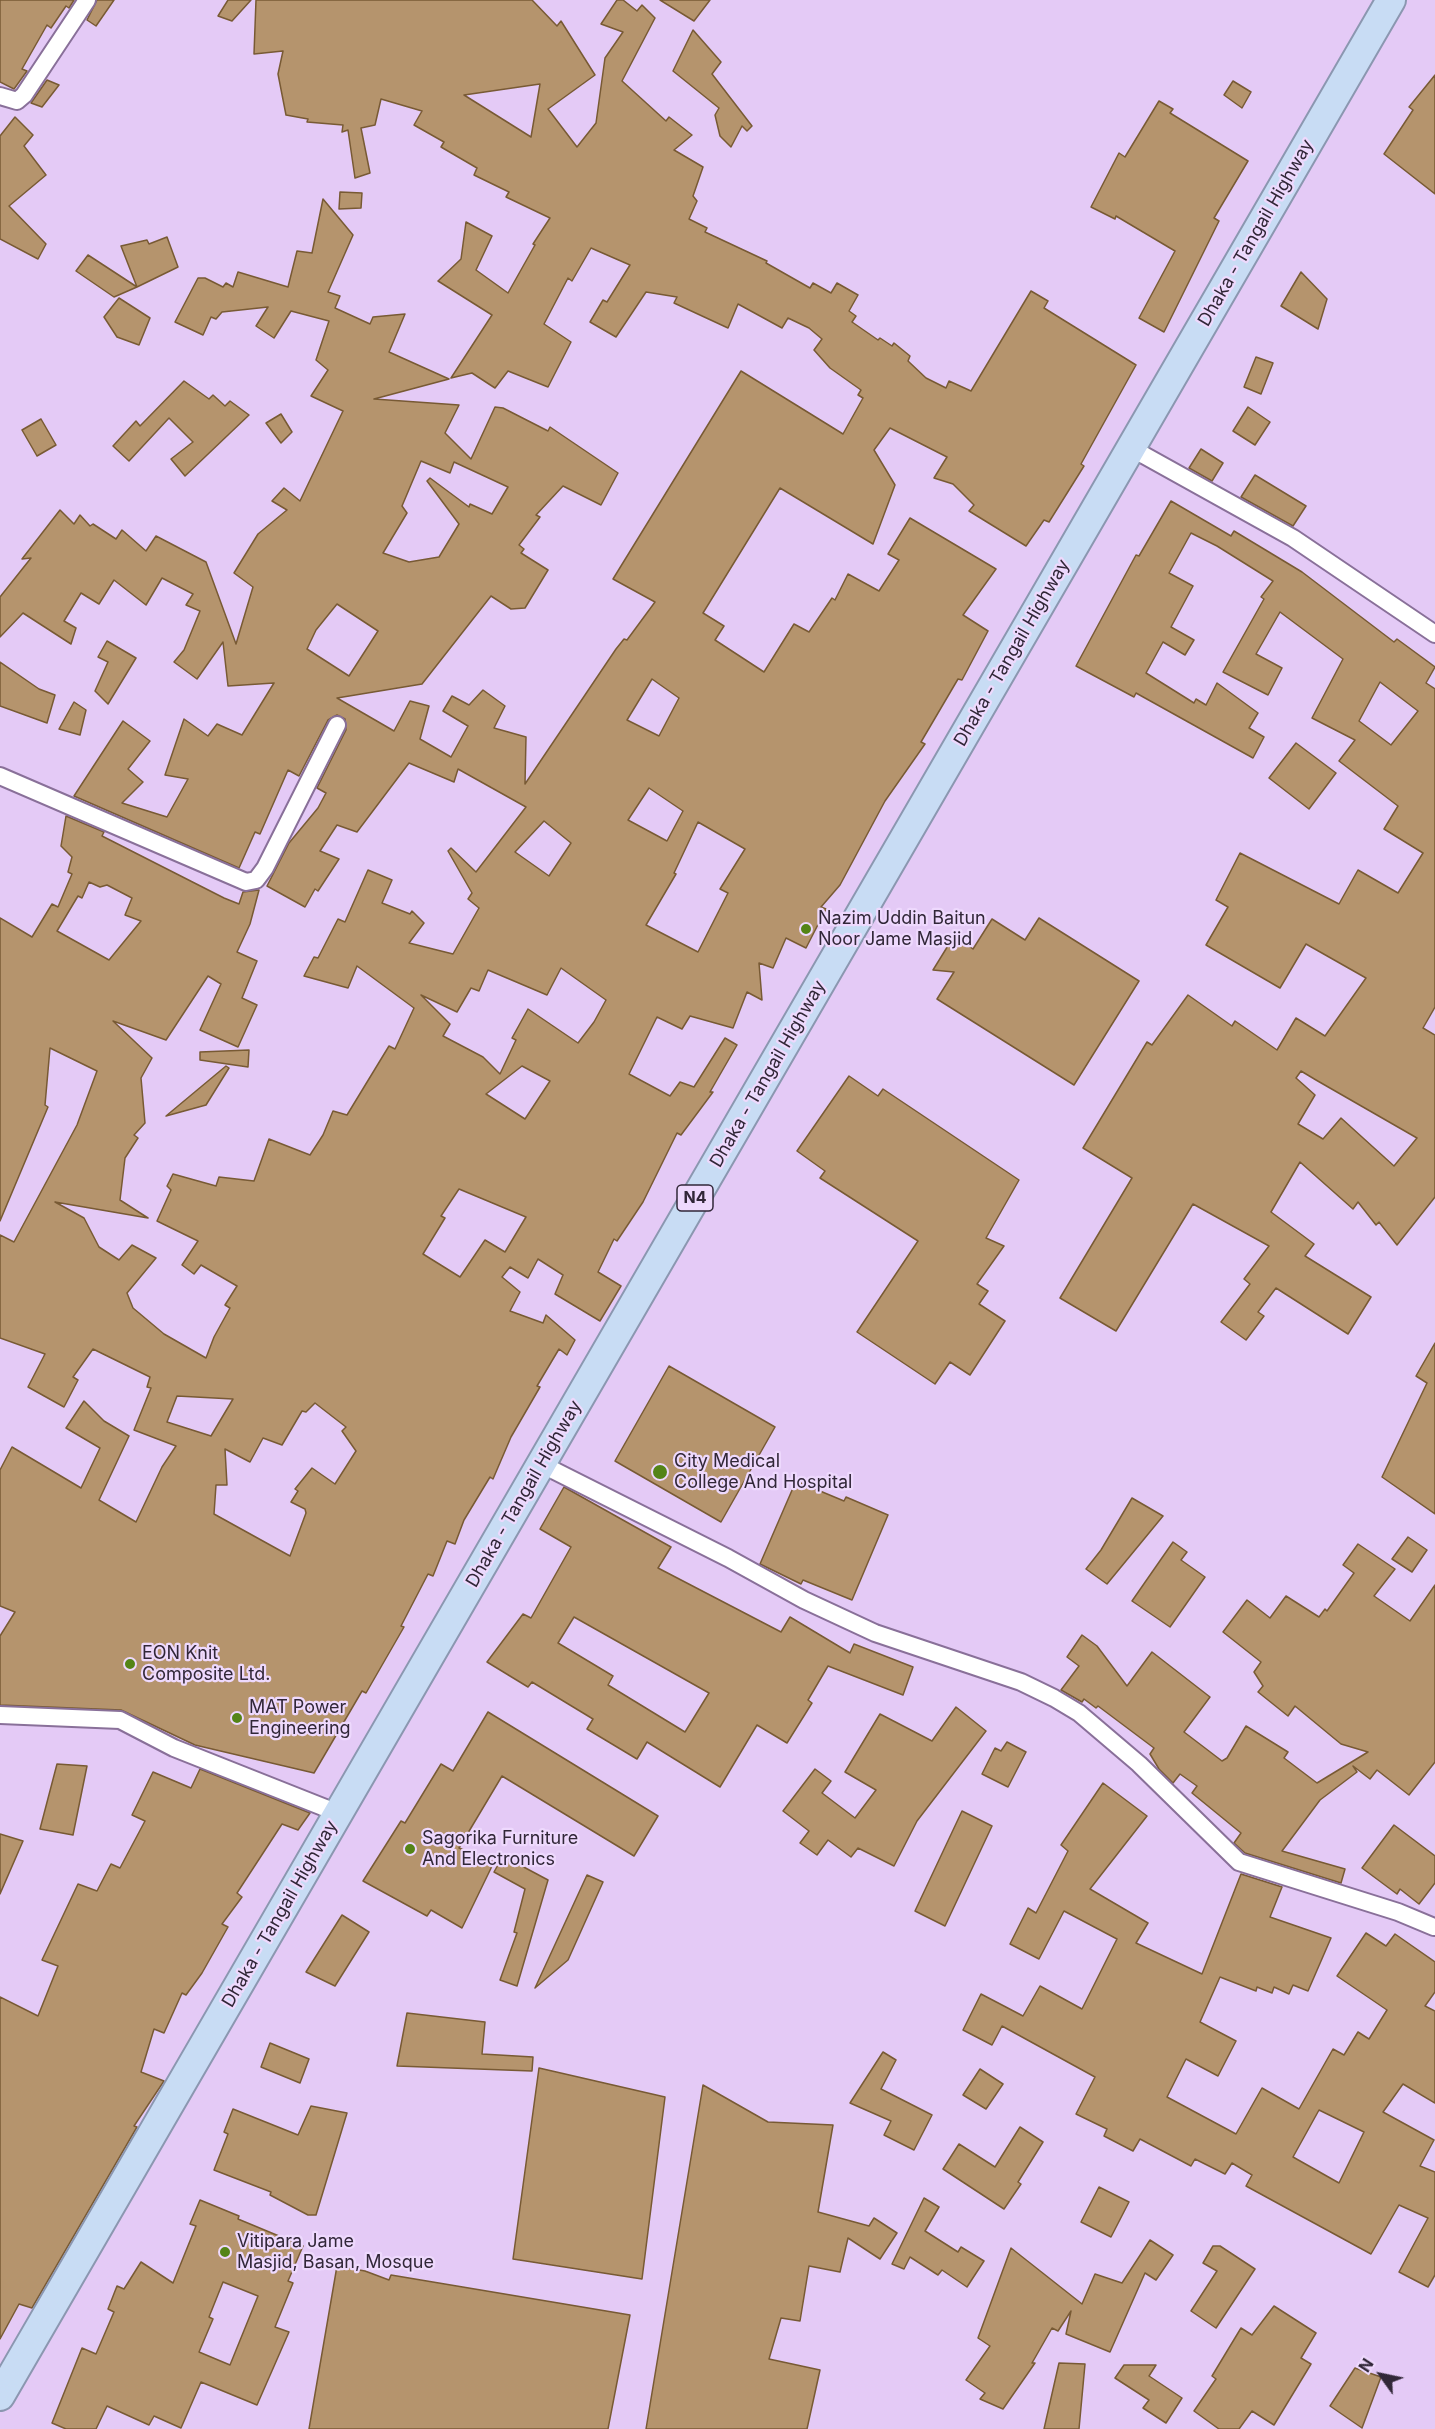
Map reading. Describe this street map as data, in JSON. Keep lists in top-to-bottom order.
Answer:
{
  "streets": {
    "highway": ["Dhaka - Tangail Highway", "N4"]
  },
  "places": [
    "Nazim Uddin Baitun Noor Jame Masjid",
    "City Medical College And Hospital",
    "EON Knit Composite Ltd.",
    "MAT Power Engineering",
    "Sagorika Furniture And Electronics",
    "Vitipara Jame Masjid, Basan, Mosque"
  ],
  "north": "top left"
}
